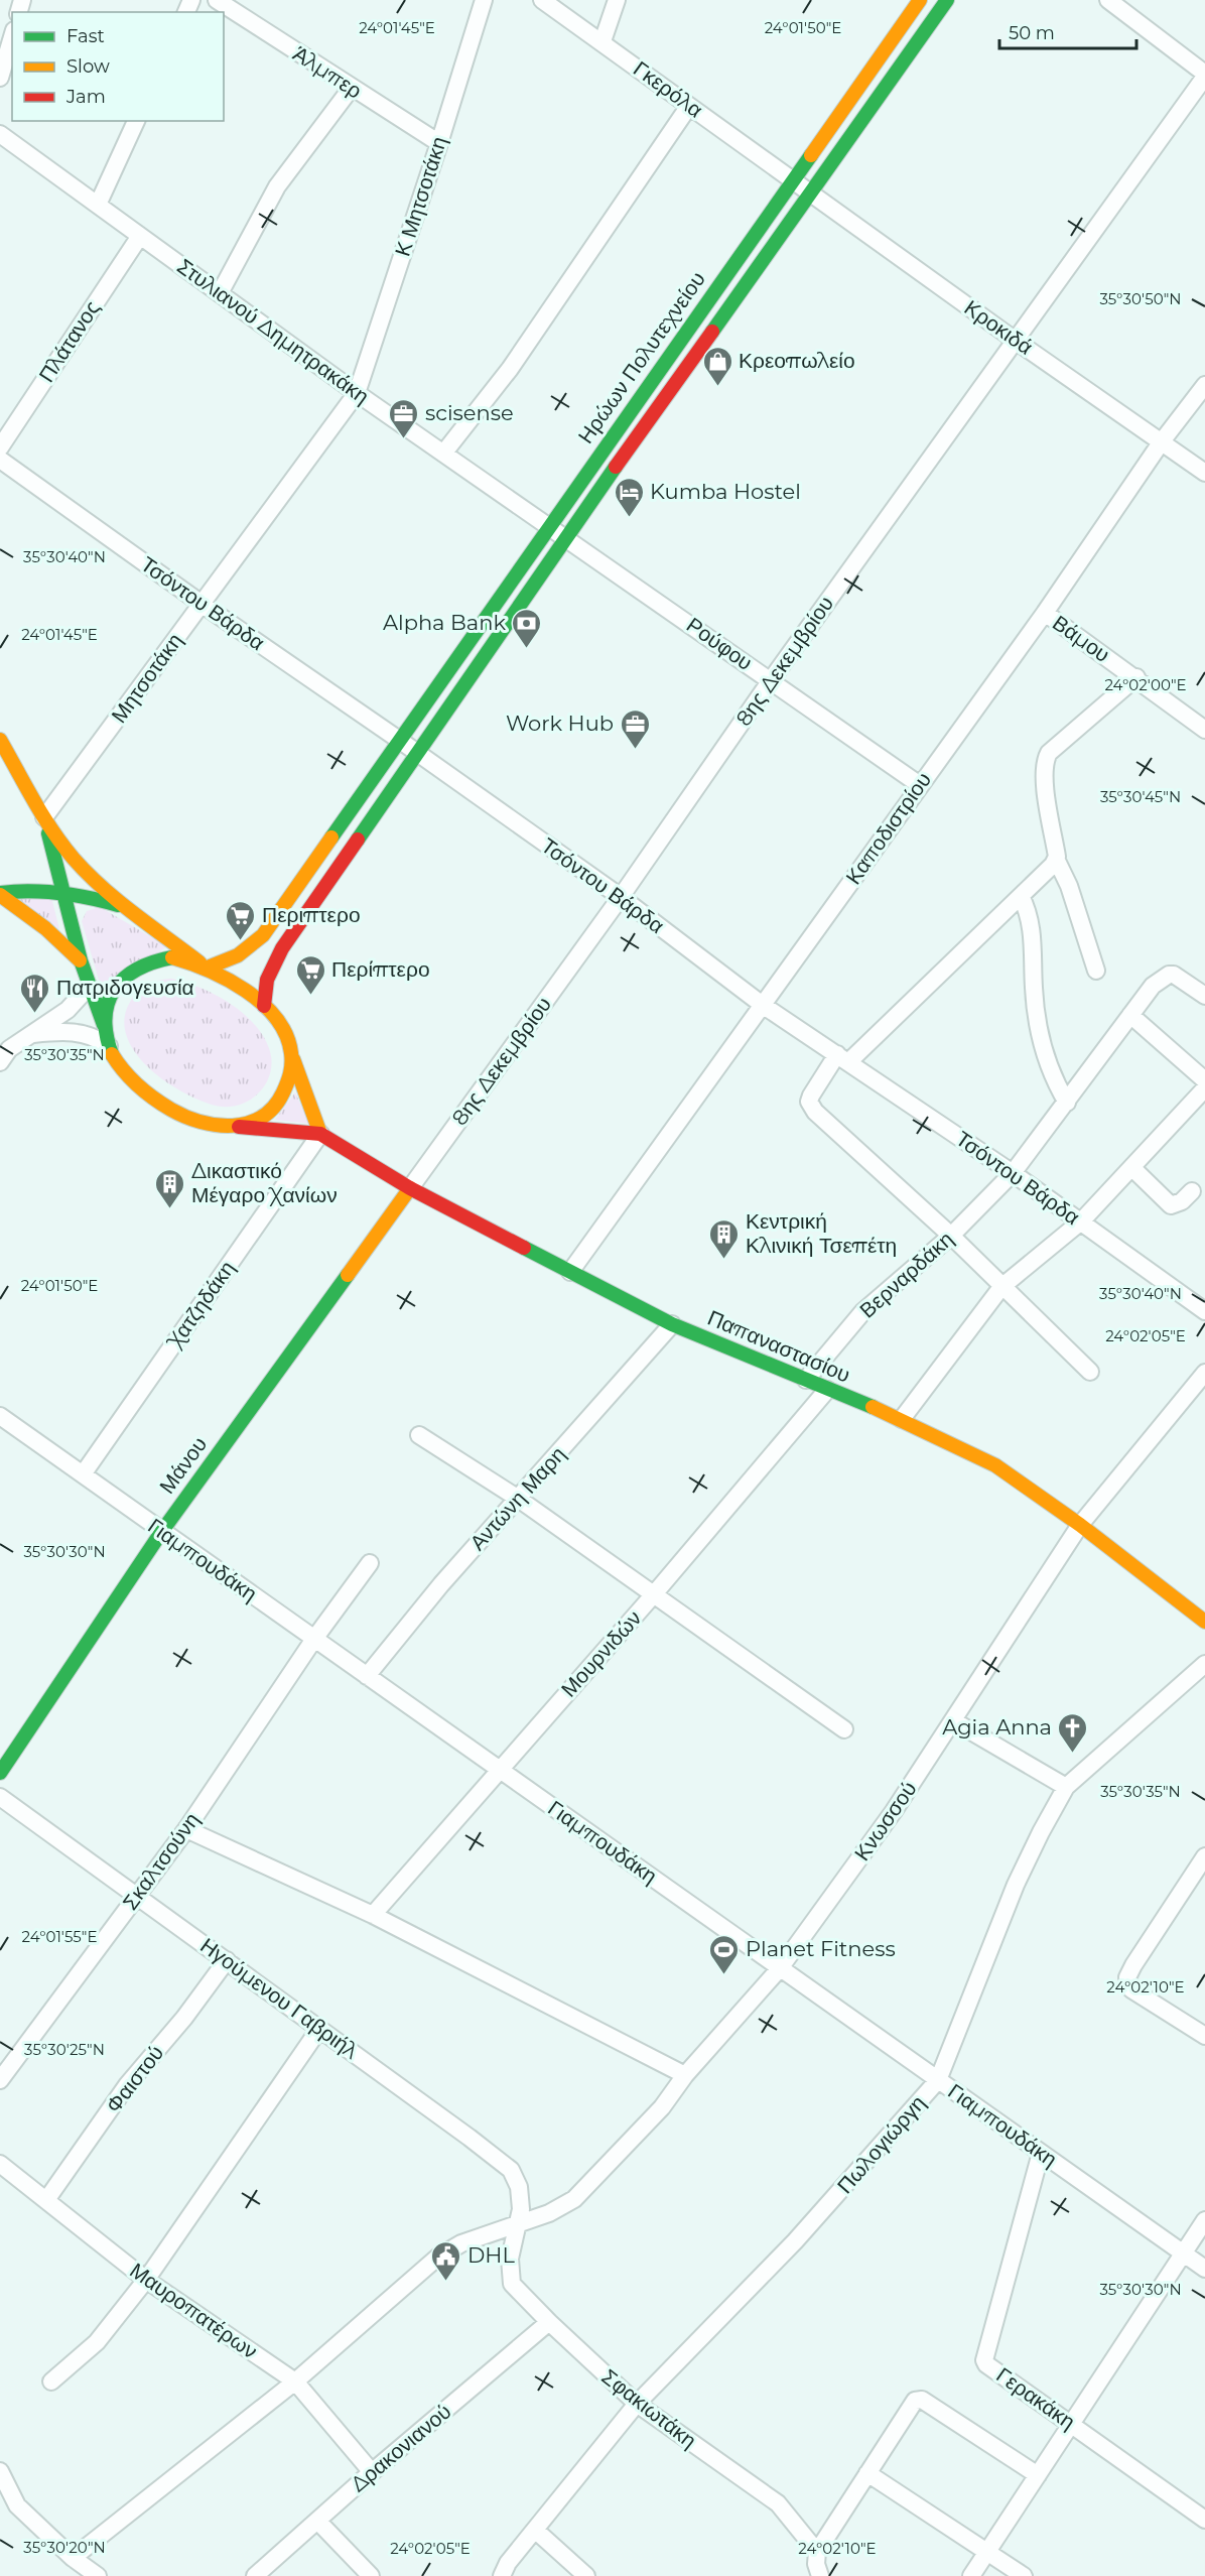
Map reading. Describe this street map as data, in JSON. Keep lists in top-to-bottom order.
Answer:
{
  "streets": {
    "main road": ["Ηρώων Πολυτεχνείου", "Παπαναστασίου", "Μάνου"],
    "street": [
      "Άλμπερ",
      "Γκερόλα",
      "Κ Μητσοτάκη",
      "Κροκιδά",
      "Στυλιανού Δημητρακάκη",
      "Πλάτανος",
      "Τσόντου Βάρδα",
      "Βάμου",
      "Ρούφου",
      "8ης Δεκεμβρίου",
      "Μητσοτάκη",
      "Καποδιστρίου",
      "Βερναρδάκη",
      "Χατζηδάκη",
      "Αντώνη Μαρη",
      "Γιαμπουδάκη",
      "Μουρνιδών",
      "Κνωσσού",
      "Σκαλτσούνη",
      "Ηγούμενου Γαβριήλ",
      "Φαιστού",
      "Πωλογιώργη",
      "Μαυροπατέρων",
      "Γερακάκη",
      "Σφακιωτάκη",
      "Δρακονιανού"
    ]
  },
  "crossings": [
    ["Άλμπερ", "Κ Μητσοτάκη"],
    ["Γκερόλα", "Κροκιδά"],
    ["Γκερόλα", "Ηρώων Πολυτεχνείου"],
    ["Κ Μητσοτάκη", "Στυλιανού Δημητρακάκη"],
    ["Κ Μητσοτάκη", "Μητσοτάκη"],
    ["Κροκιδά", "Ηρώων Πολυτεχνείου"],
    ["Κροκιδά", "8ης Δεκεμβρίου"],
    ["Κροκιδά", "Καποδιστρίου"],
    ["Στυλιανού Δημητρακάκη", "Πλάτανος"],
    ["Στυλιανού Δημητρακάκη", "Ηρώων Πολυτεχνείου"],
    ["Στυλιανού Δημητρακάκη", "Ρούφου"],
    ["Στυλιανού Δημητρακάκη", "Μητσοτάκη"],
    ["Ηρώων Πολυτεχνείου", "Τσόντου Βάρδα"],
    ["Ηρώων Πολυτεχνείου", "Ρούφου"],
    ["Ηρώων Πολυτεχνείου", "Παπαναστασίου"],
    ["Τσόντου Βάρδα", "8ης Δεκεμβρίου"],
    ["Τσόντου Βάρδα", "Μητσοτάκη"],
    ["Τσόντου Βάρδα", "Καποδιστρίου"],
    ["Τσόντου Βάρδα", "Βερναρδάκη"],
    ["Βάμου", "Καποδιστρίου"],
    ["Ρούφου", "8ης Δεκεμβρίου"],
    ["Ρούφου", "Καποδιστρίου"],
    ["8ης Δεκεμβρίου", "Παπαναστασίου"],
    ["8ης Δεκεμβρίου", "Μάνου"],
    ["Καποδιστρίου", "Παπαναστασίου"],
    ["Βερναρδάκη", "Παπαναστασίου"],
    ["Χατζηδάκη", "Παπαναστασίου"],
    ["Χατζηδάκη", "Γιαμπουδάκη"],
    ["Παπαναστασίου", "Μάνου"],
    ["Παπαναστασίου", "Αντώνη Μαρη"],
    ["Παπαναστασίου", "Μουρνιδών"],
    ["Παπαναστασίου", "Κνωσσού"],
    ["Μάνου", "Γιαμπουδάκη"],
    ["Αντώνη Μαρη", "Γιαμπουδάκη"],
    ["Γιαμπουδάκη", "Μουρνιδών"],
    ["Γιαμπουδάκη", "Κνωσσού"],
    ["Γιαμπουδάκη", "Σκαλτσούνη"],
    ["Γιαμπουδάκη", "Πωλογιώργη"],
    ["Γιαμπουδάκη", "Γερακάκη"],
    ["Κνωσσού", "Ηγούμενου Γαβριήλ"],
    ["Κνωσσού", "Μαυροπατέρων"],
    ["Κνωσσού", "Σφακιωτάκη"],
    ["Σκαλτσούνη", "Ηγούμενου Γαβριήλ"],
    ["Ηγούμενου Γαβριήλ", "Φαιστού"],
    ["Ηγούμενου Γαβριήλ", "Σφακιωτάκη"],
    ["Φαιστού", "Μαυροπατέρων"],
    ["Πωλογιώργη", "Σφακιωτάκη"],
    ["Μαυροπατέρων", "Δρακονιανού"],
    ["Σφακιωτάκη", "Δρακονιανού"]
  ],
  "places": {
    "shop": ["Κρεοπωλείο"],
    "office": ["scisense", "Work Hub"],
    "hotel": ["Kumba Hostel"],
    "bank": ["Alpha Bank"],
    "supermarket": ["Περιπτερο", "Περίπτερο"],
    "restaurant": ["Πατριδογευσία"],
    "building": ["Δικαστικό Μέγαρο Χανίων", "Κεντρική Κλινική Τσεπέτη"],
    "church": ["Agia Anna"],
    "sports": ["Planet Fitness"],
    "public building": ["DHL"]
  },
  "legend": ["Fast", "Slow", "Jam"],
  "scale_bar": "50 m",
  "coordinates": [
    "24°01'45\"E",
    "24°01'50\"E",
    "35°30'50\"N",
    "35°30'40\"N",
    "24°02'00\"E",
    "35°30'45\"N",
    "35°30'35\"N",
    "24°02'05\"E",
    "35°30'30\"N",
    "24°01'55\"E",
    "24°02'10\"E",
    "35°30'25\"N",
    "35°30'20\"N"
  ]
}
